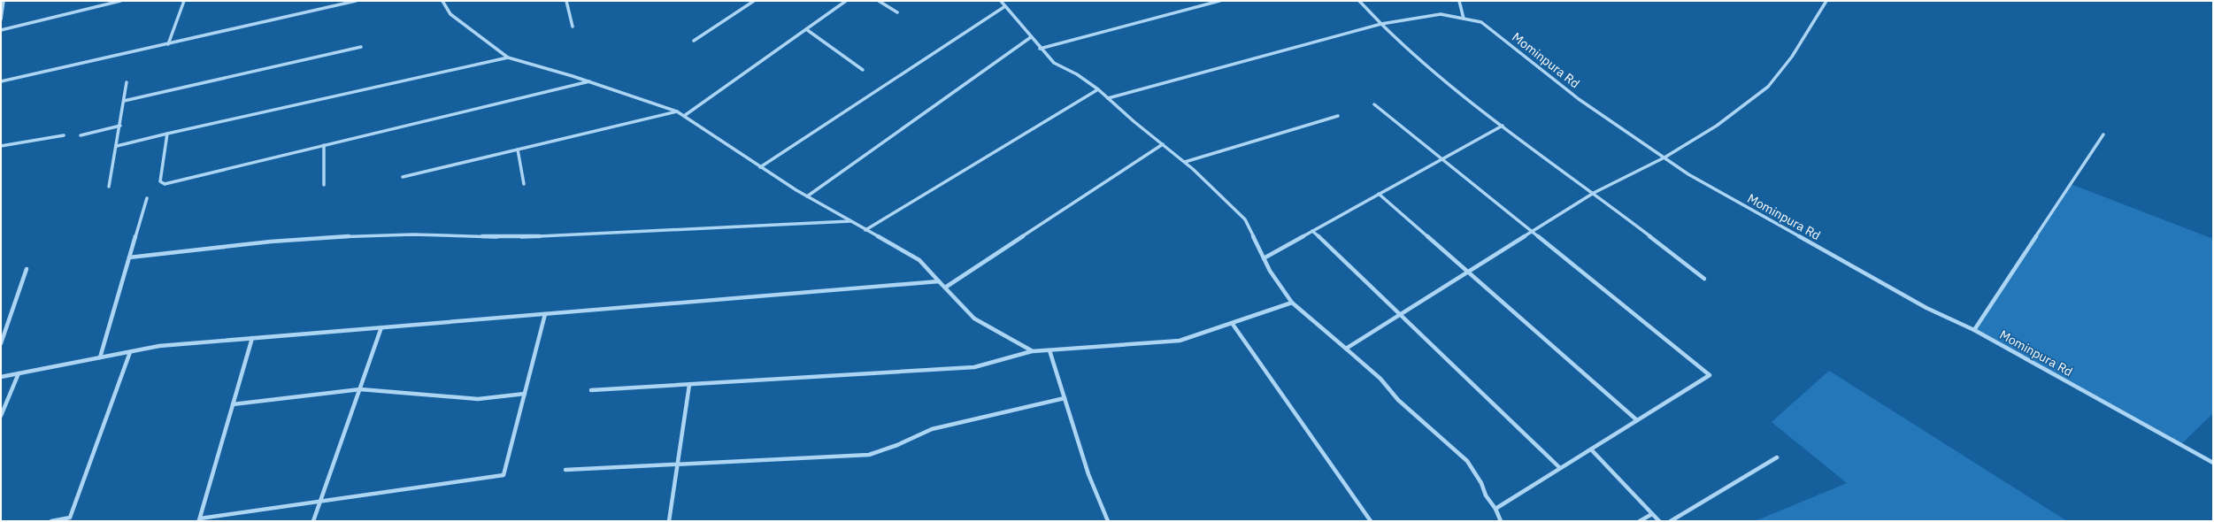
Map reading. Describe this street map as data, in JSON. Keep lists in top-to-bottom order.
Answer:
{
  "streets": {
    "street": ["Mominpura Rd"]
  }
}
